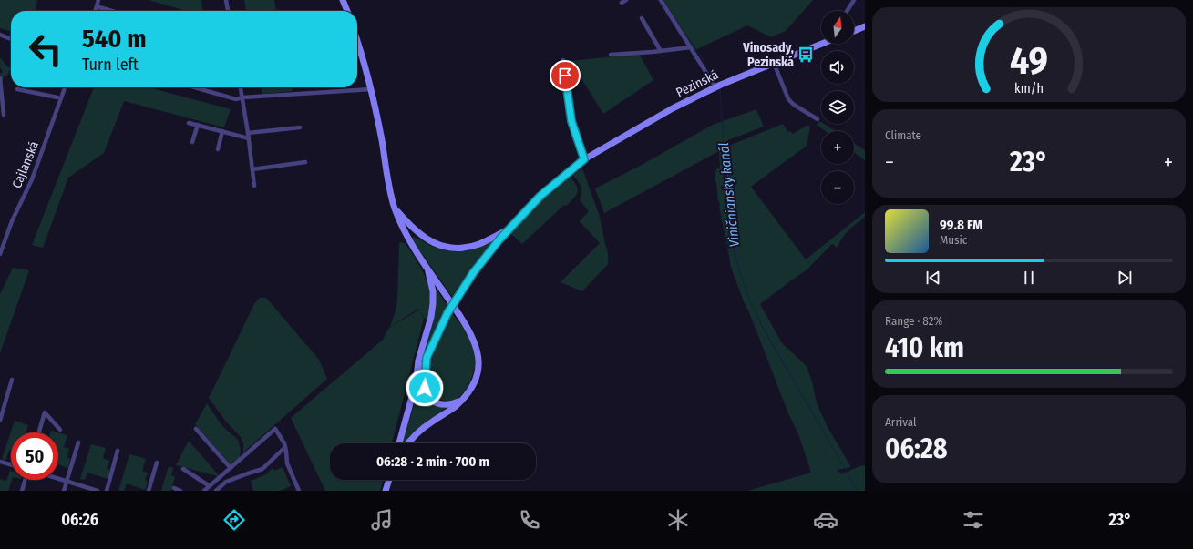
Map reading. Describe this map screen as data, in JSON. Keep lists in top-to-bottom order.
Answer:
{
  "streets": {
    "main road": ["Pezinská"],
    "street": ["Cajlanská"]
  },
  "water": ["Viničniansky kanál"],
  "places": {
    "bus stop": ["Vinosady, Pezinská"]
  },
  "north": "top",
  "page": {
    "map_buttons": ["+", "−"],
    "turn": ["540 m", "Turn left"],
    "tile": [
      "Climate",
      ["Range · 82%", "410 km"],
      ["Arrival", "06:28"]
    ],
    "heat": ["−", "23°", "+"],
    "song": ["99.8 FM", "Music"],
    "limit": "50",
    "trip": "06:28 · 2 min · 700 m",
    "tabs": ["06:26", "23°"],
    "gauge": ["49", "km/h"]
  }
}
